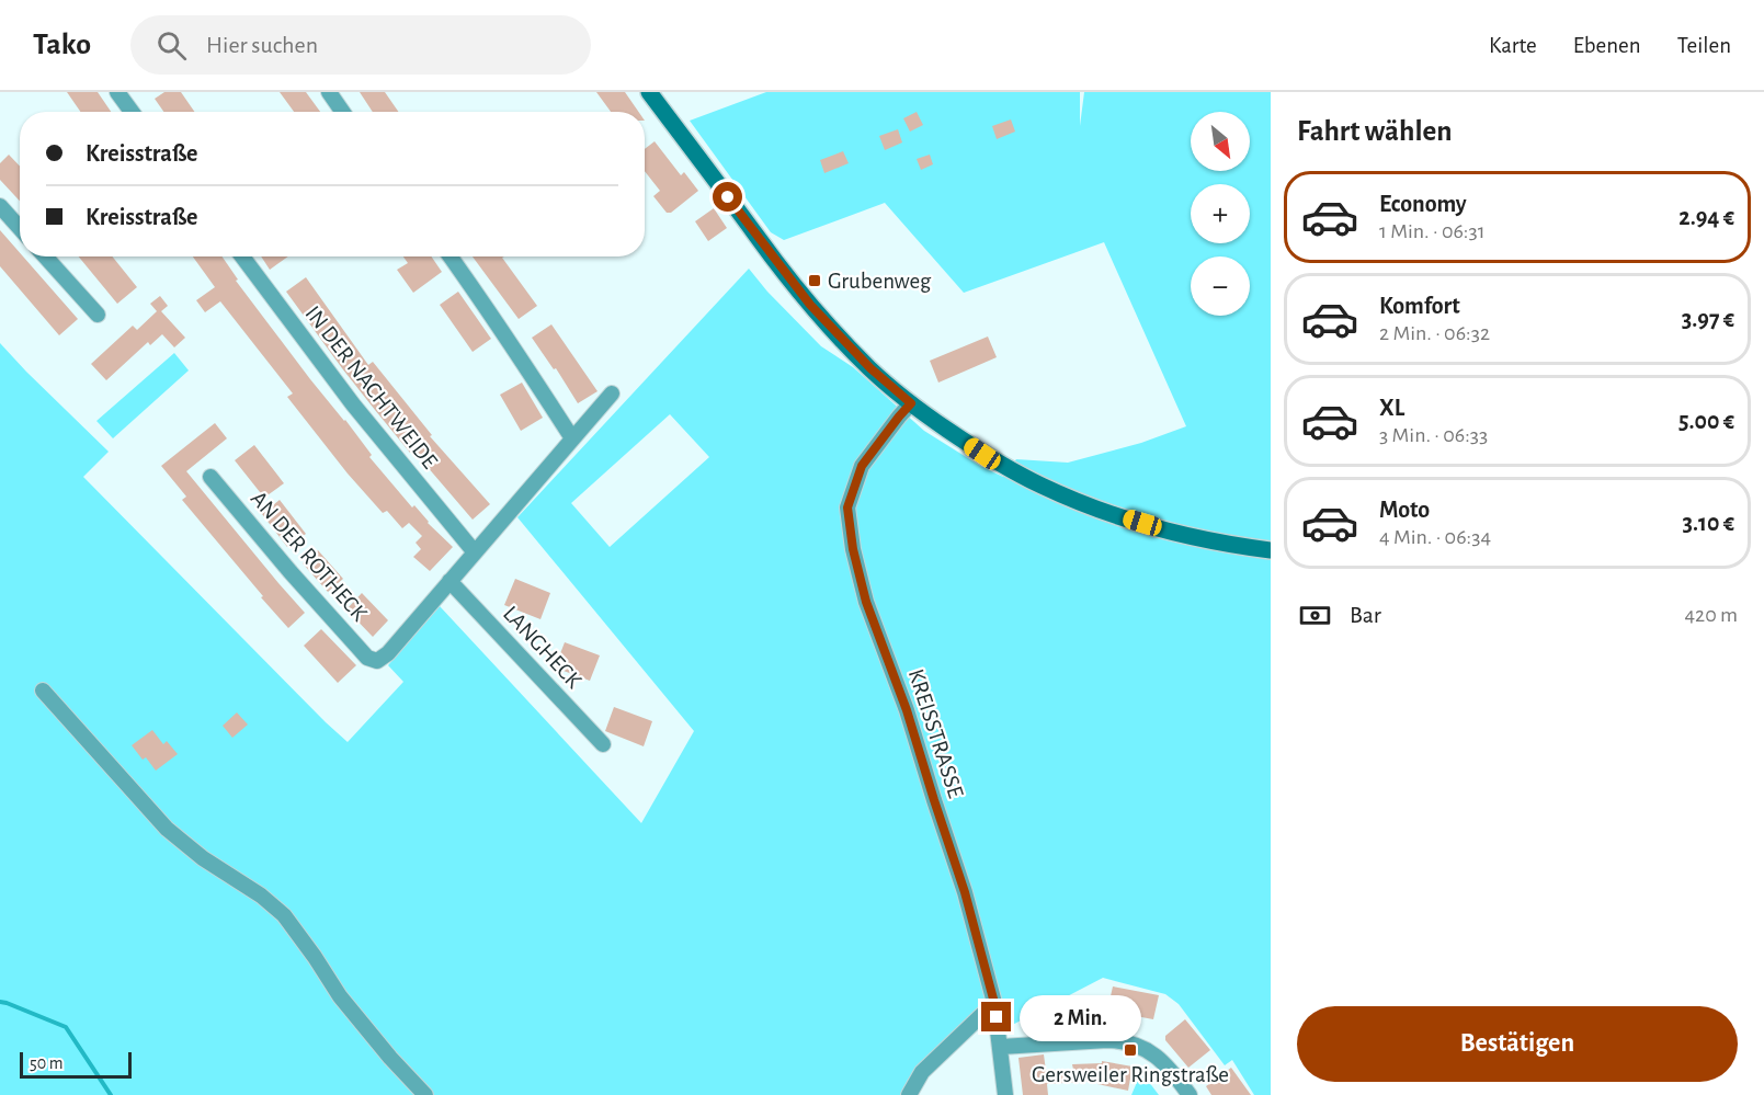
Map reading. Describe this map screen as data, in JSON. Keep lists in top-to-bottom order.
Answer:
{
  "streets": {
    "street": [
      "IN DER NACHTWEIDE",
      "AN DER ROTHECK",
      "LANGHECK",
      "KREISSTRASSE"
    ]
  },
  "crossings": [
    ["AN DER ROTHECK", "LANGHECK"]
  ],
  "places": {
    "transit": ["Grubenweg", "Gersweiler Ringstraße"]
  },
  "scale_bar": "50 m",
  "north": "bottom right",
  "page": {
    "header": "Tako",
    "search": "Hier suchen",
    "nav": ["Karte", "Ebenen", "Teilen"],
    "heading": "Fahrt wählen",
    "map_buttons": ["+", "−"],
    "banner": ["Kreisstraße", "Kreisstraße"],
    "list": [
      {
        "name": "Economy",
        "note": "1 Min. · 06:31",
        "value": "2.94 €"
      },
      {
        "name": "Komfort",
        "note": "2 Min. · 06:32",
        "value": "3.97 €"
      },
      {
        "name": "XL",
        "note": "3 Min. · 06:33",
        "value": "5.00 €"
      },
      {
        "name": "Moto",
        "note": "4 Min. · 06:34",
        "value": "3.10 €"
      }
    ],
    "pay": ["Bar", "420 m"],
    "buttons": "Bestätigen",
    "bubble": "2 Min.",
    "scale": "50 m"
  }
}
